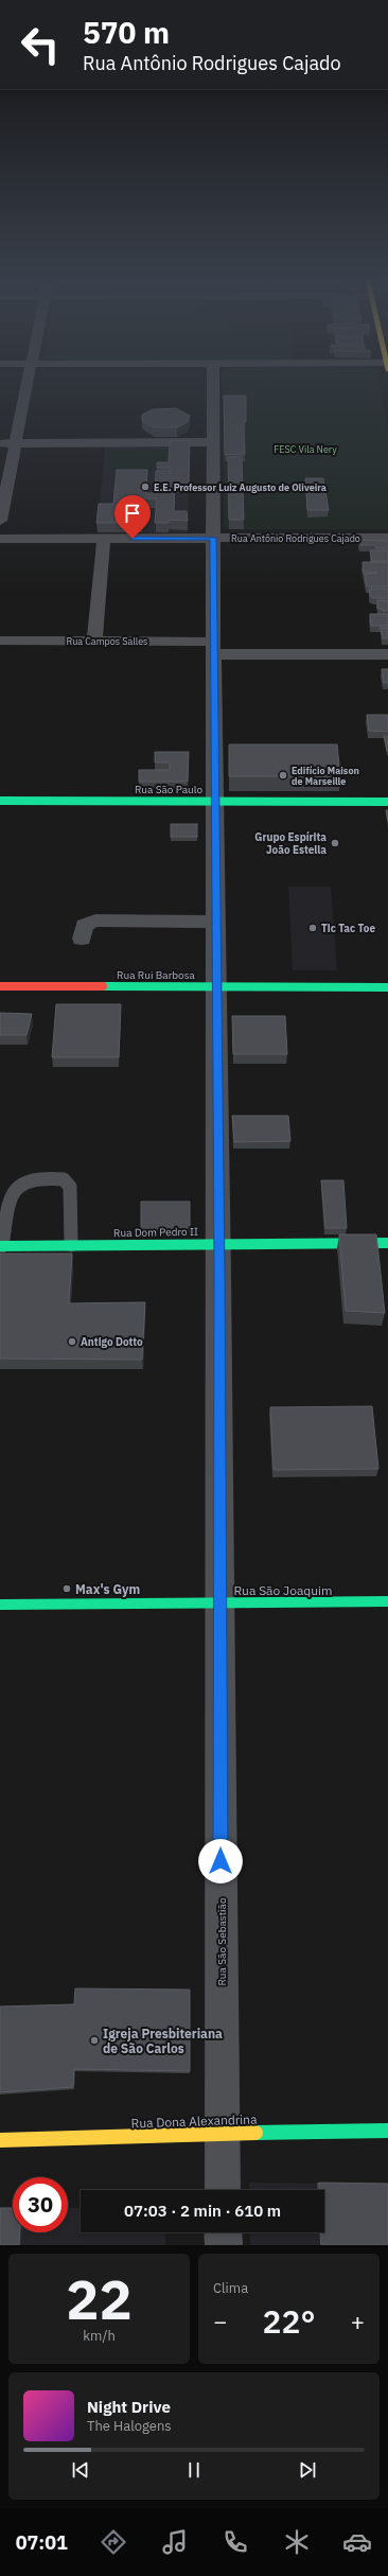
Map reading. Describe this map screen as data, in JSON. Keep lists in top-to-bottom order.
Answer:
{
  "streets": {
    "main road": [
      "Rua São Paulo",
      "Rua Rui Barbosa",
      "Rua Dom Pedro II",
      "Rua São Joaquim",
      "Rua Dona Alexandrina"
    ],
    "street": ["Rua Antônio Rodrigues Cajado", "Rua Campos Salles", "Rua São Sebastião"]
  },
  "crossings": [
    ["Rua Antônio Rodrigues Cajado", "Rua São Sebastião"],
    ["Rua Campos Salles", "Rua São Sebastião"],
    ["Rua São Paulo", "Rua São Sebastião"],
    ["Rua Rui Barbosa", "Rua São Sebastião"],
    ["Rua Dom Pedro II", "Rua São Sebastião"],
    ["Rua São Joaquim", "Rua São Sebastião"],
    ["Rua São Sebastião", "Rua Dona Alexandrina"]
  ],
  "parks": ["FESC Vila Nery"],
  "places": [
    "E.E. Professor Luiz Augusto de Oliveira",
    "Edifício Maison de Marseille",
    "Grupo Espírita João Estella",
    "Tic Tac Toe",
    "Antigo Dotto",
    "Max's Gym",
    "Igreja Presbiteriana de São Carlos"
  ],
  "page": {
    "turn": ["570 m", "Rua Antônio Rodrigues Cajado"],
    "limit": "30",
    "trip": "07:03 · 2 min · 610 m",
    "tile": [
      ["22", "km/h"],
      "Clima"
    ],
    "heat": ["−", "22°", "+"],
    "song": ["Night Drive", "The Halogens"],
    "tabs": "07:01"
  }
}
